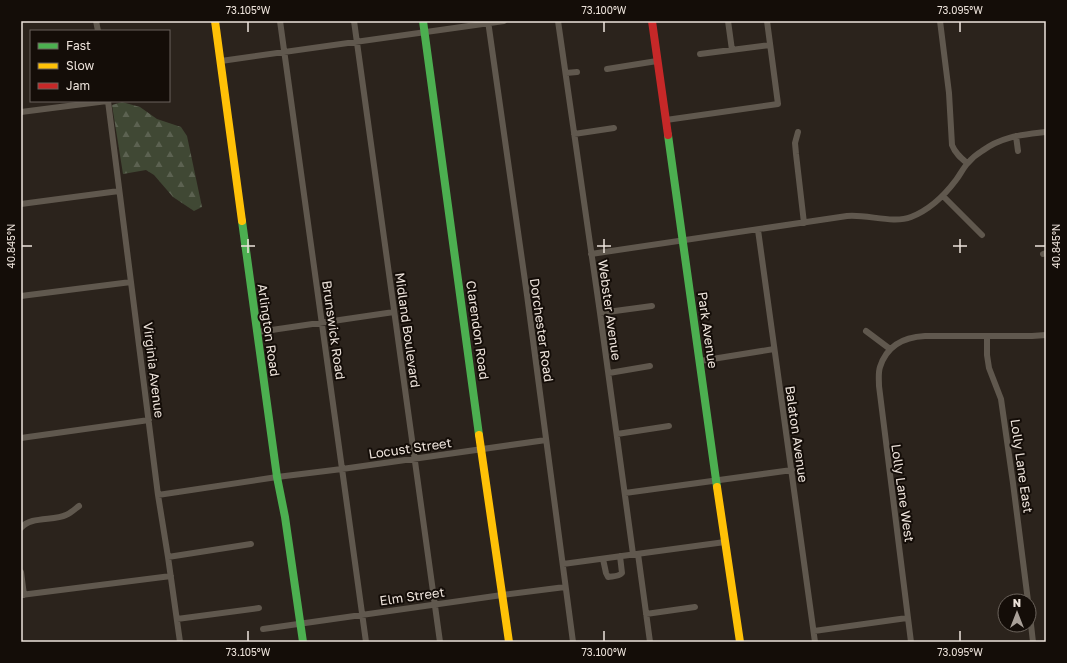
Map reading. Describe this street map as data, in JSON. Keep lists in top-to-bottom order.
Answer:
{
  "streets": {
    "street": [
      "Webster Avenue",
      "Arlington Road",
      "Brunswick Road",
      "Midland Boulevard",
      "Clarendon Road",
      "Dorchester Road",
      "Park Avenue",
      "Virginia Avenue",
      "Balaton Avenue",
      "Locust Street",
      "Lolly Lane East",
      "Lolly Lane West",
      "Elm Street"
    ]
  },
  "crossings": [
    ["Arlington Road", "Locust Street"],
    ["Arlington Road", "Elm Street"],
    ["Brunswick Road", "Locust Street"],
    ["Brunswick Road", "Elm Street"],
    ["Midland Boulevard", "Locust Street"],
    ["Midland Boulevard", "Elm Street"],
    ["Clarendon Road", "Locust Street"],
    ["Clarendon Road", "Elm Street"],
    ["Dorchester Road", "Locust Street"],
    ["Dorchester Road", "Elm Street"],
    ["Virginia Avenue", "Locust Street"]
  ],
  "legend": ["Fast", "Slow", "Jam"],
  "north": "top",
  "coordinates": [
    "73.105°W",
    "73.100°W",
    "73.095°W",
    "40.845°N"
  ]
}
